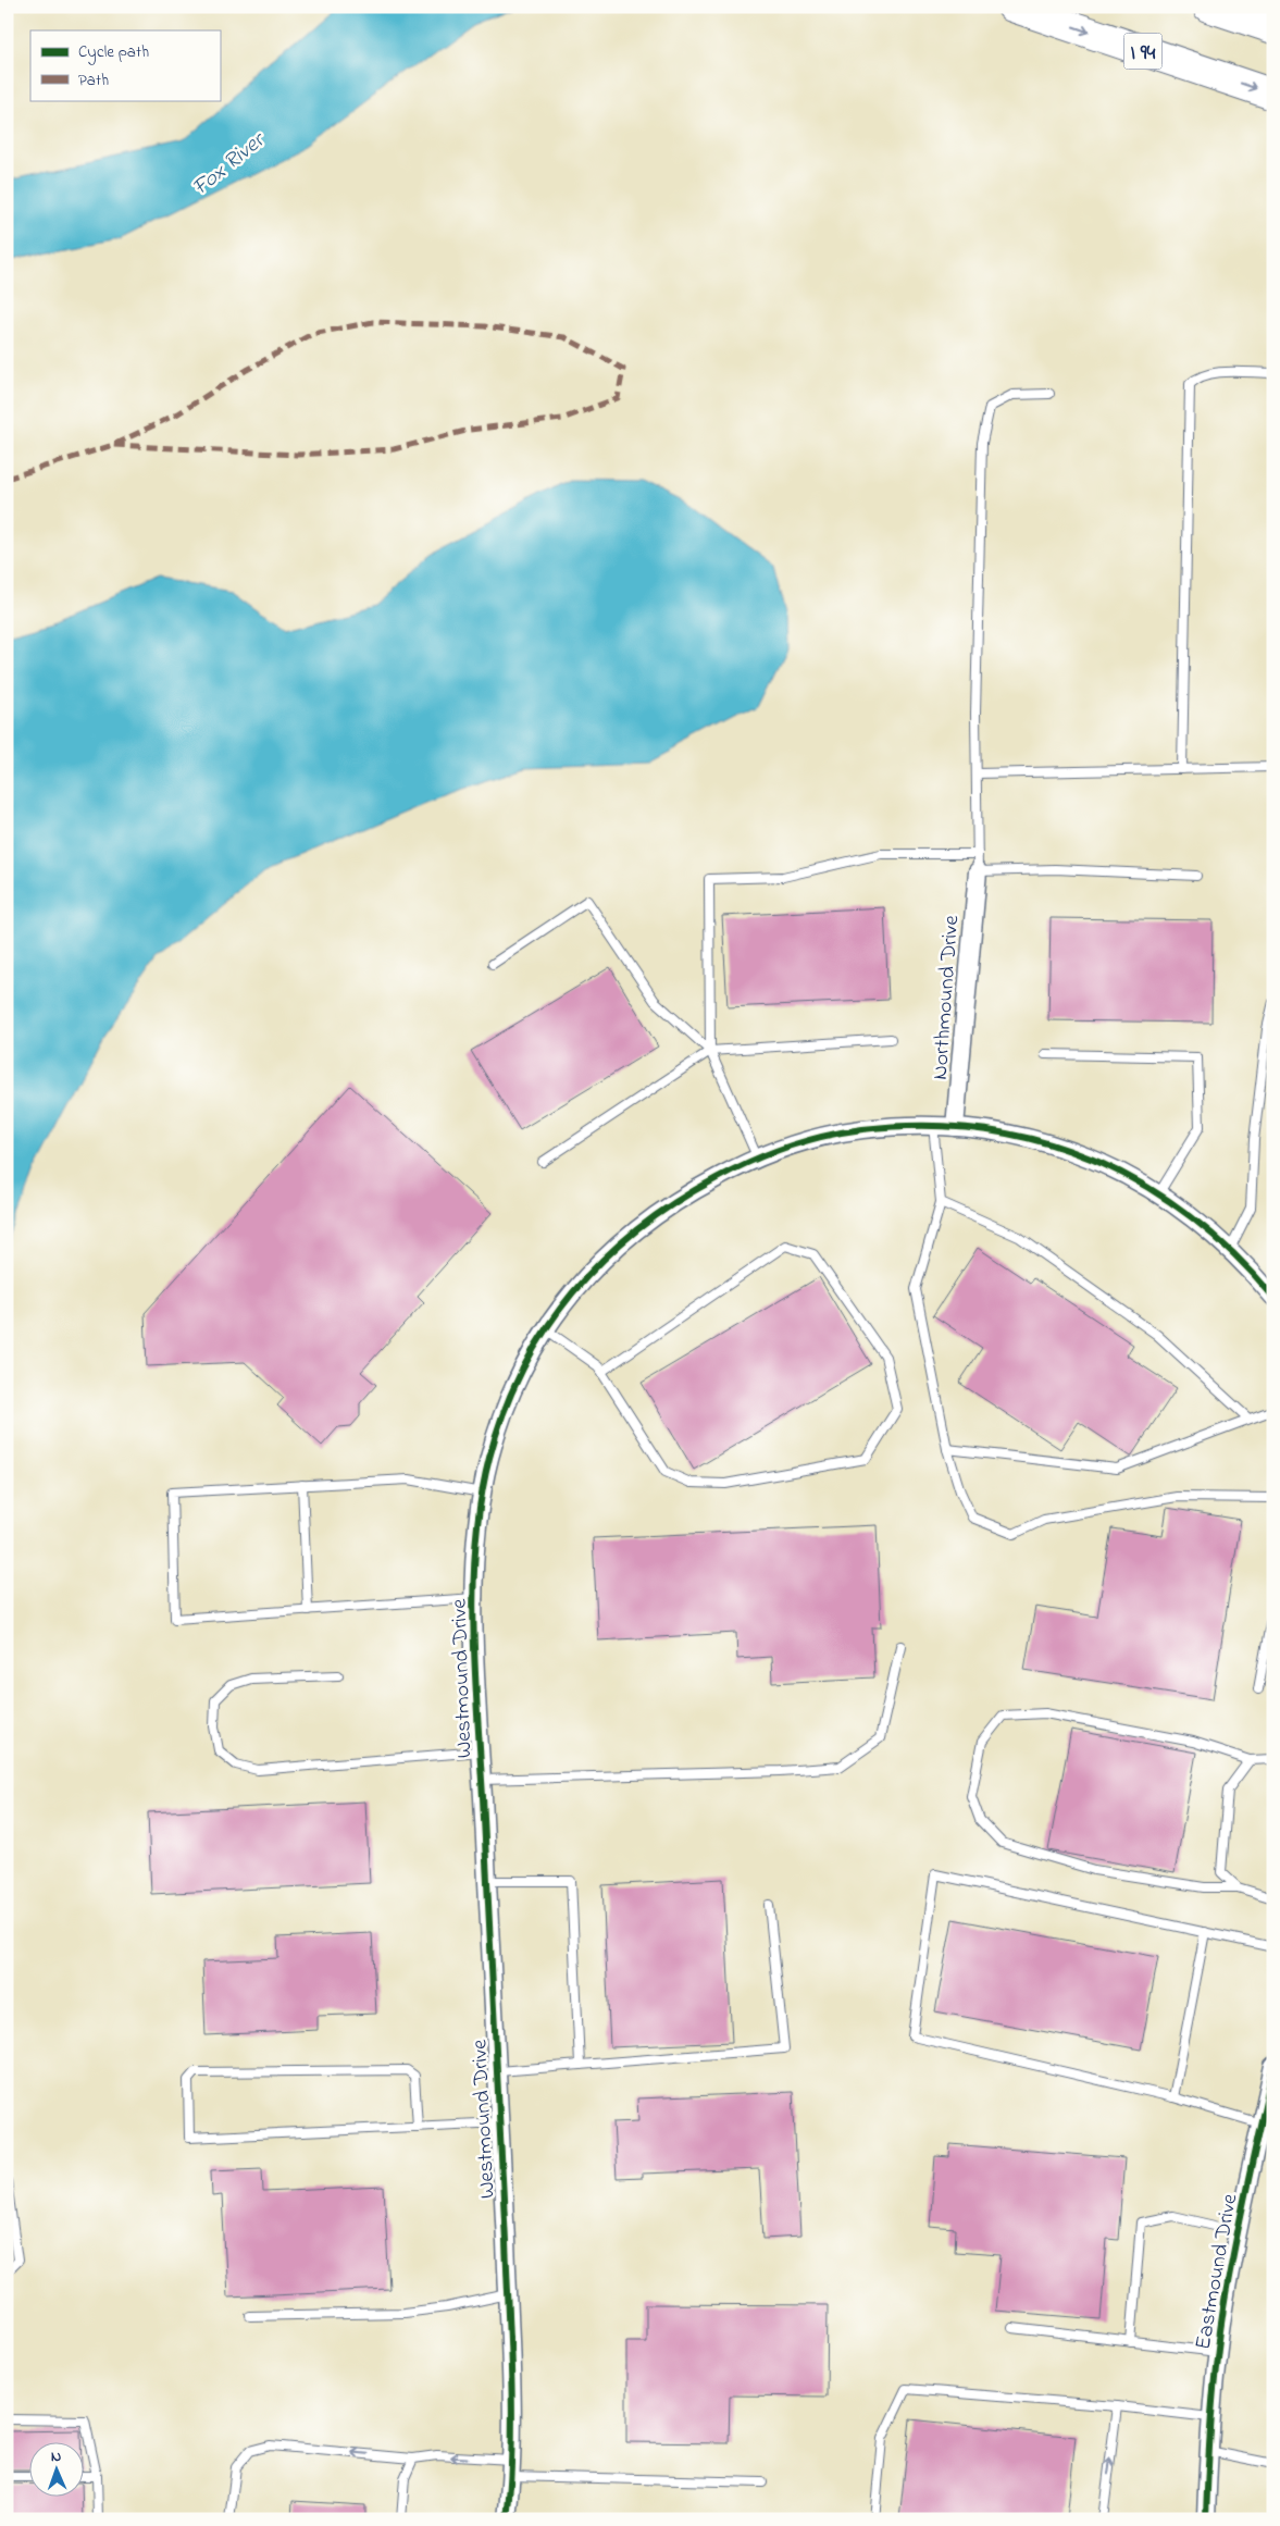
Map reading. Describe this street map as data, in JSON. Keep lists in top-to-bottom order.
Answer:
{
  "streets": {
    "highway": ["I 94"],
    "street": ["Northmound Drive", "Westmound Drive", "Eastmound Drive"]
  },
  "crossings": [
    ["Northmound Drive", "Westmound Drive"]
  ],
  "water": ["Fox River"],
  "legend": ["Cycle path", "Path"],
  "north": "top"
}
